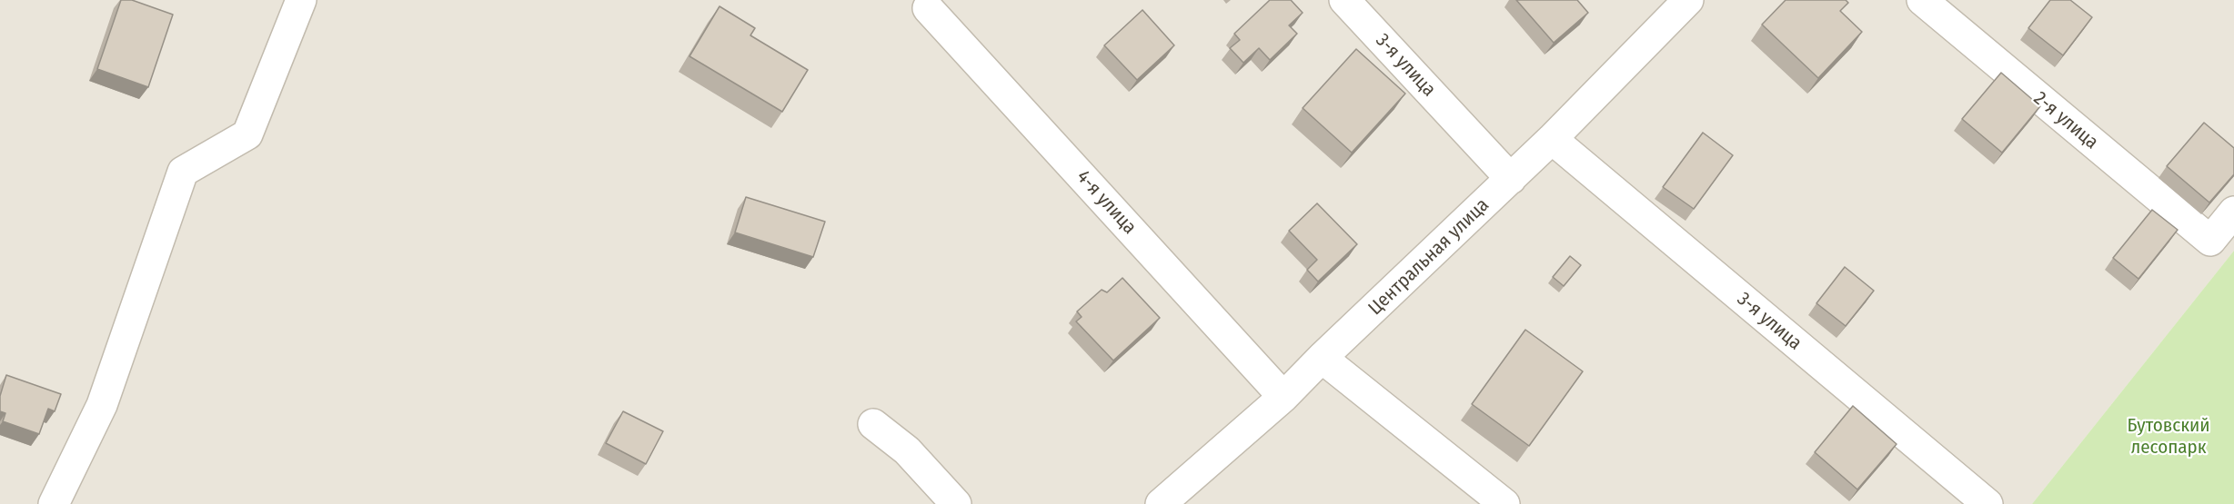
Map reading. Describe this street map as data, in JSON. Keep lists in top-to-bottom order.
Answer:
{
  "streets": {
    "street": [
      "3-я улица",
      "2-я улица",
      "4-я улица",
      "Центральная улица"
    ]
  },
  "crossings": [
    ["3-я улица", "Центральная улица"],
    ["4-я улица", "Центральная улица"]
  ],
  "parks": ["Бутовский лесопарк"]
}
